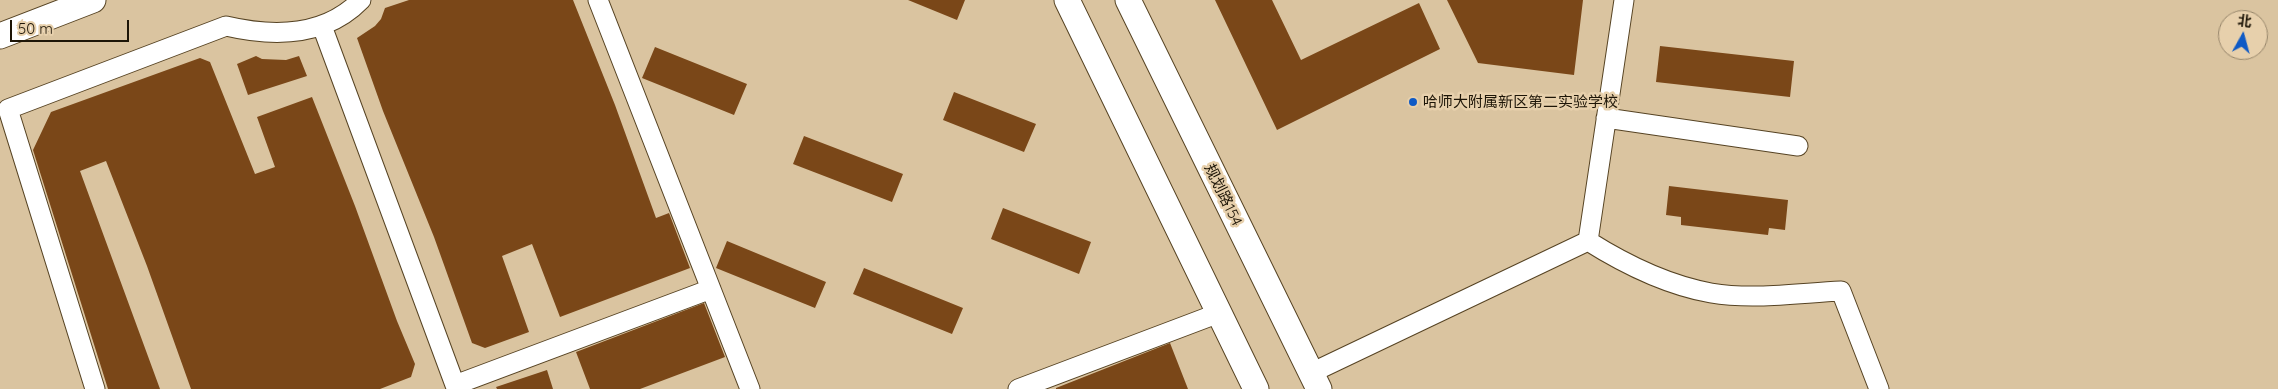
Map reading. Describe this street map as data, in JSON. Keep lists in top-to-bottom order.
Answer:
{
  "streets": {
    "main road": ["规划路154"]
  },
  "places": ["哈师大附属新区第二实验学校"],
  "scale_bar": "50 m",
  "north": "top"
}
